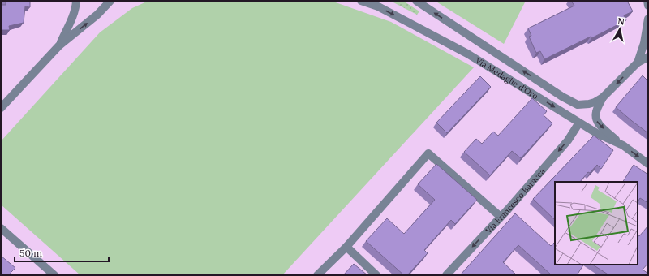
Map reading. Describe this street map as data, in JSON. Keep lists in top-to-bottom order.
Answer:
{
  "streets": {
    "street": ["Via Medaglie d'Oro", "Via Francesco Baracca"]
  },
  "crossings": [
    ["Via Medaglie d'Oro", "Via Francesco Baracca"]
  ],
  "one_way": ["Via Francesco Baracca"],
  "scale_bar": "50 m",
  "north": "top"
}
